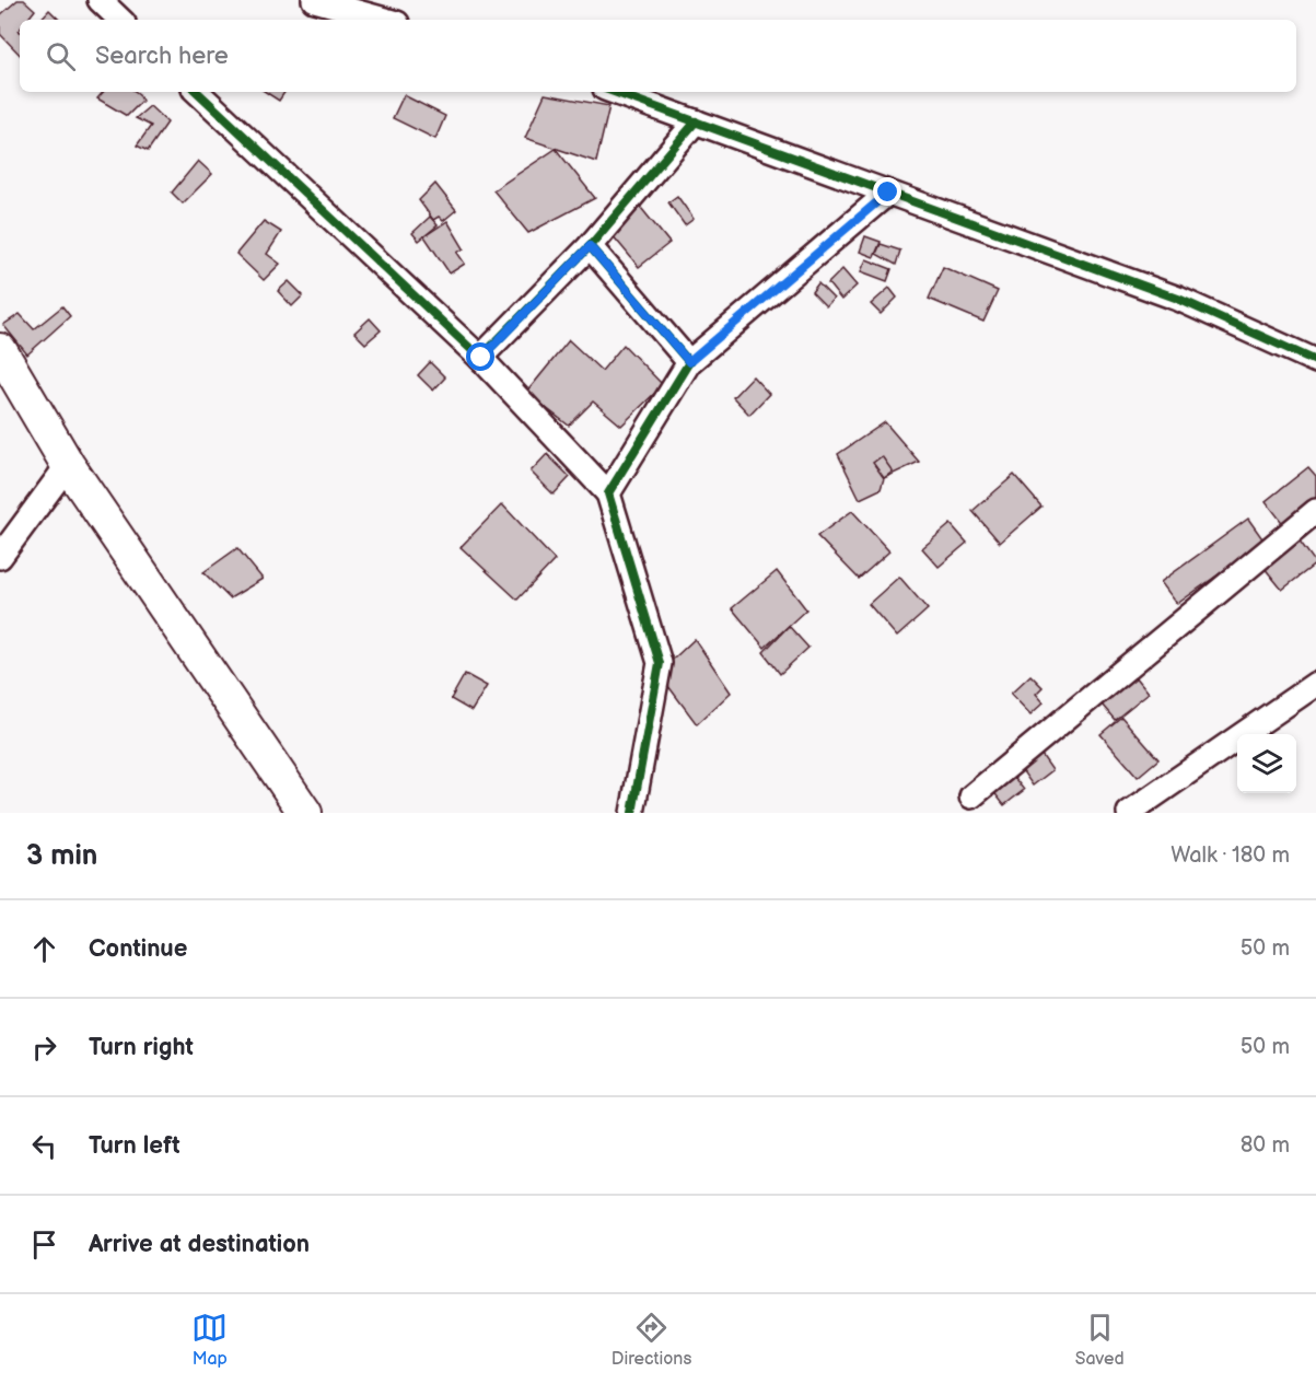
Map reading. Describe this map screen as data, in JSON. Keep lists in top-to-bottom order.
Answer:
{
  "page": {
    "search": "Search here",
    "heading": ["3 min", "Walk · 180 m"],
    "list": [
      ["Continue", "50 m"],
      ["Turn right", "50 m"],
      ["Turn left", "80 m"],
      "Arrive at destination"
    ],
    "nav": ["Map", "Directions", "Saved"]
  }
}
